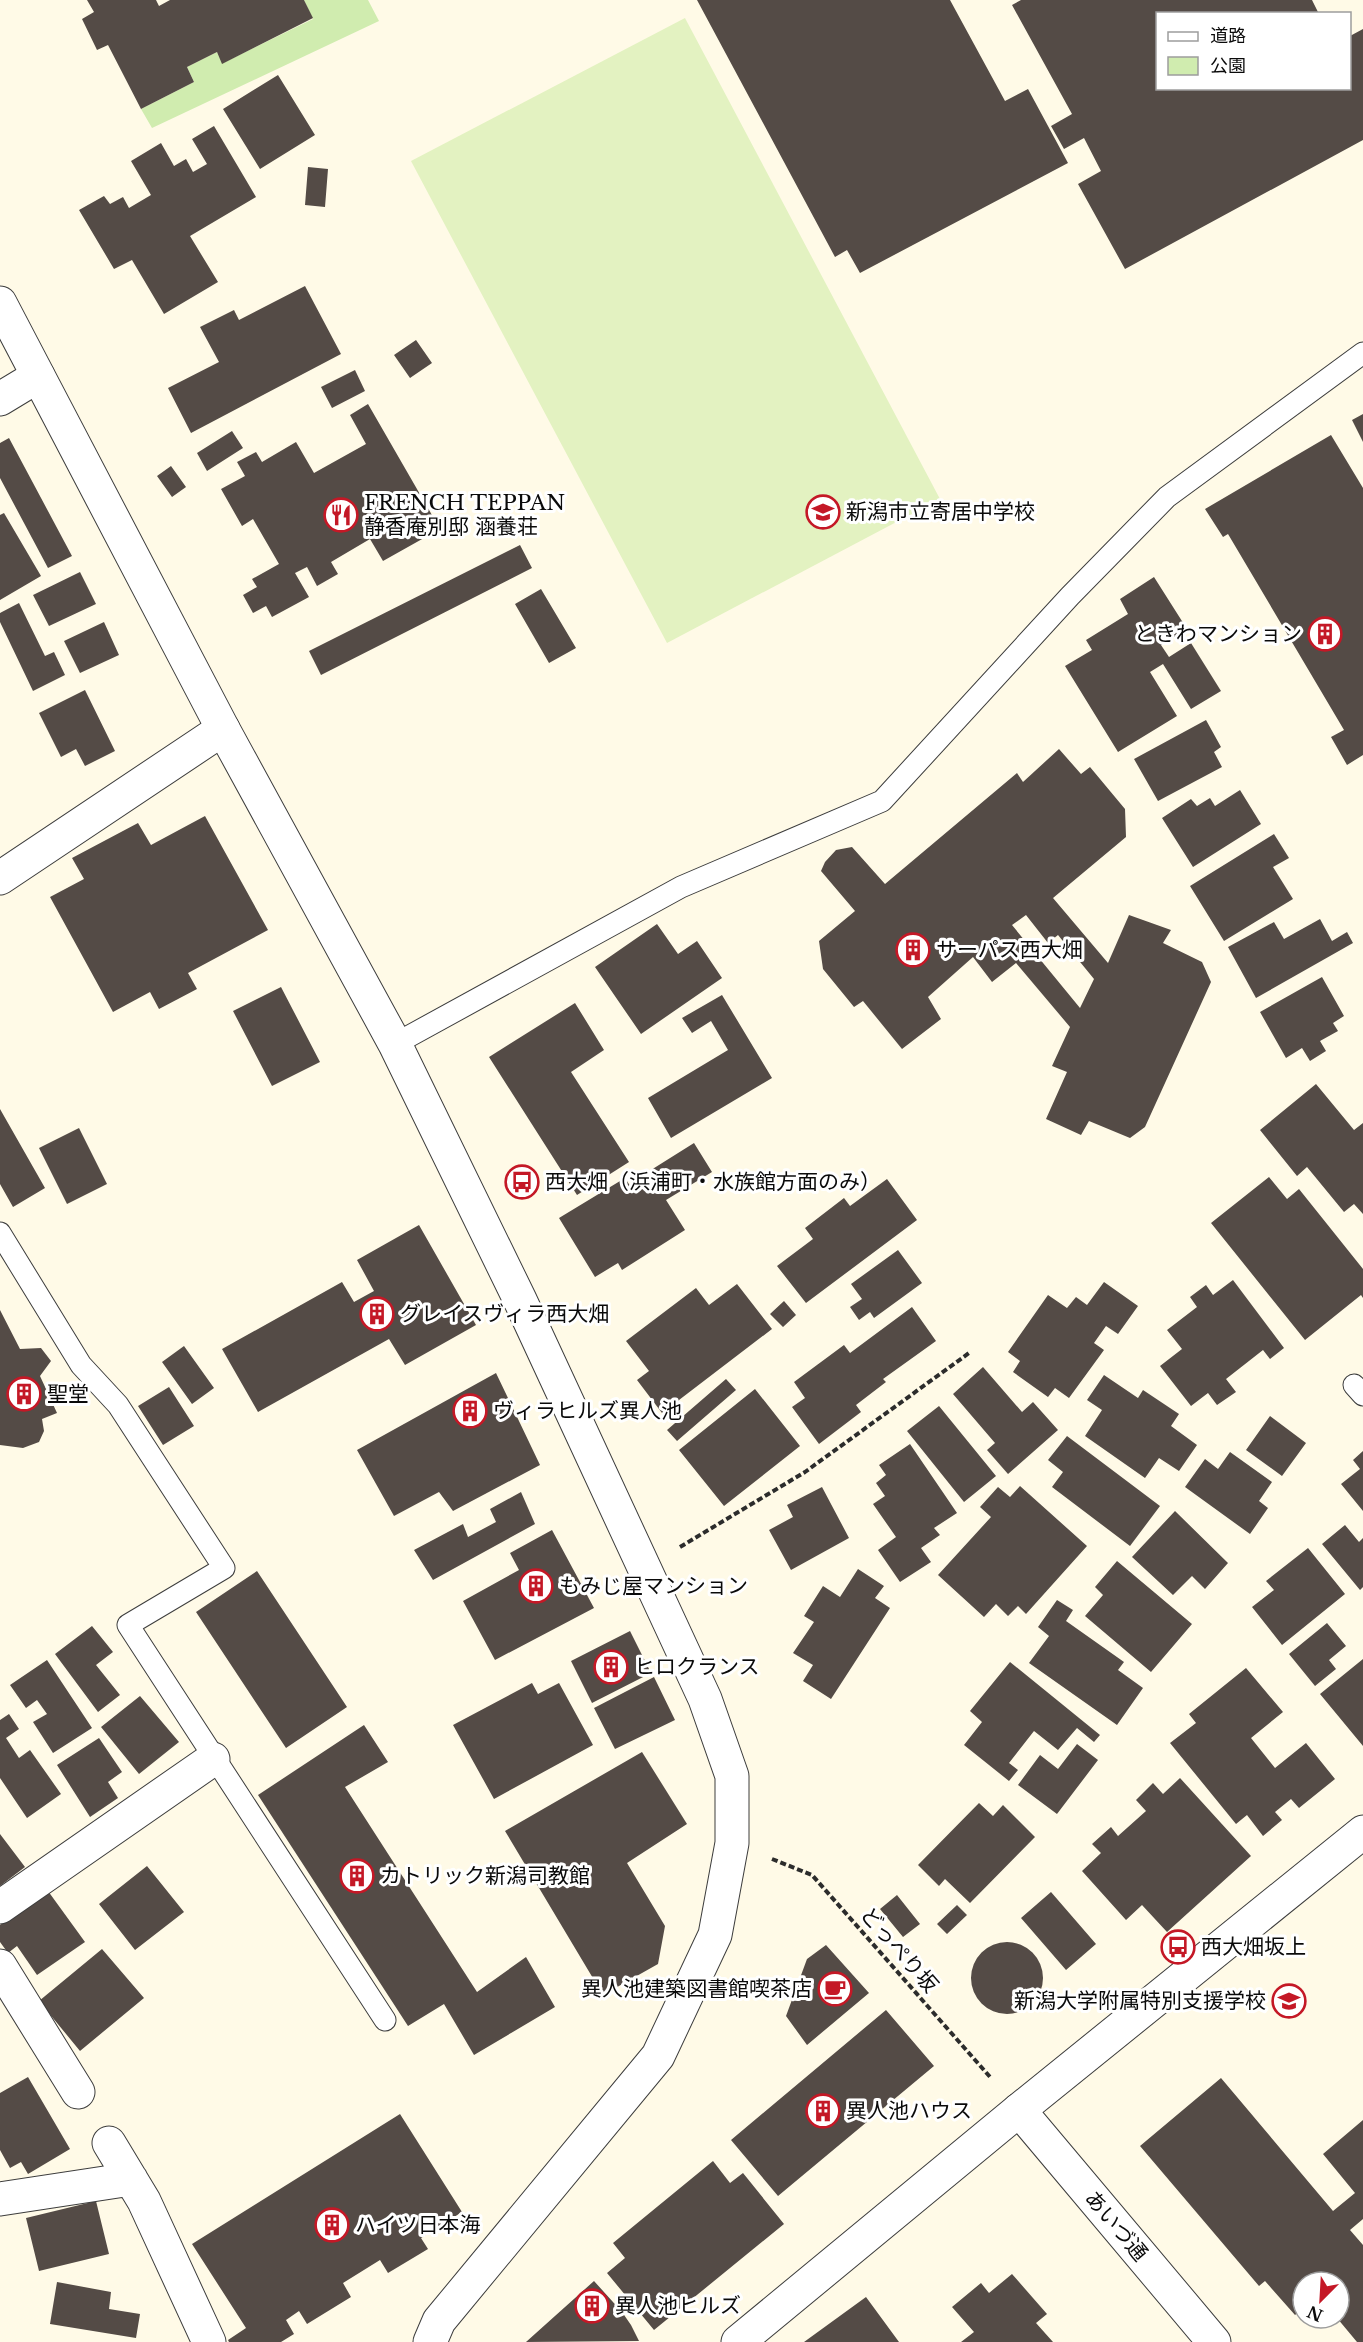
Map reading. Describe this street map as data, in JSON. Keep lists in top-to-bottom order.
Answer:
{
  "streets": {
    "street": ["あいづ通"],
    "path": ["どっぺり坂"]
  },
  "crossings": [
    ["どっぺり坂", "あいづ通"]
  ],
  "places": {
    "school or university": ["新潟市立寄居中学校", "新潟大学附属特別支援学校"],
    "restaurant": ["FRENCH TEPPAN 静香庵別邸 涵養荘"],
    "building": [
      "ときわマンション",
      "サーパス西大畑",
      "グレイスヴィラ西大畑",
      "聖堂",
      "ヴィラヒルズ異人池",
      "もみじ屋マンション",
      "ヒロクランス",
      "カトリック新潟司教館",
      "異人池ハウス",
      "ハイツ日本海",
      "異人池ヒルズ"
    ],
    "bus stop": ["西大畑（浜浦町・水族館方面のみ）", "西大畑坂上"],
    "cafe": ["異人池建築図書館喫茶店"]
  },
  "legend": ["道路", "公園"],
  "north": "bottom left"
}
